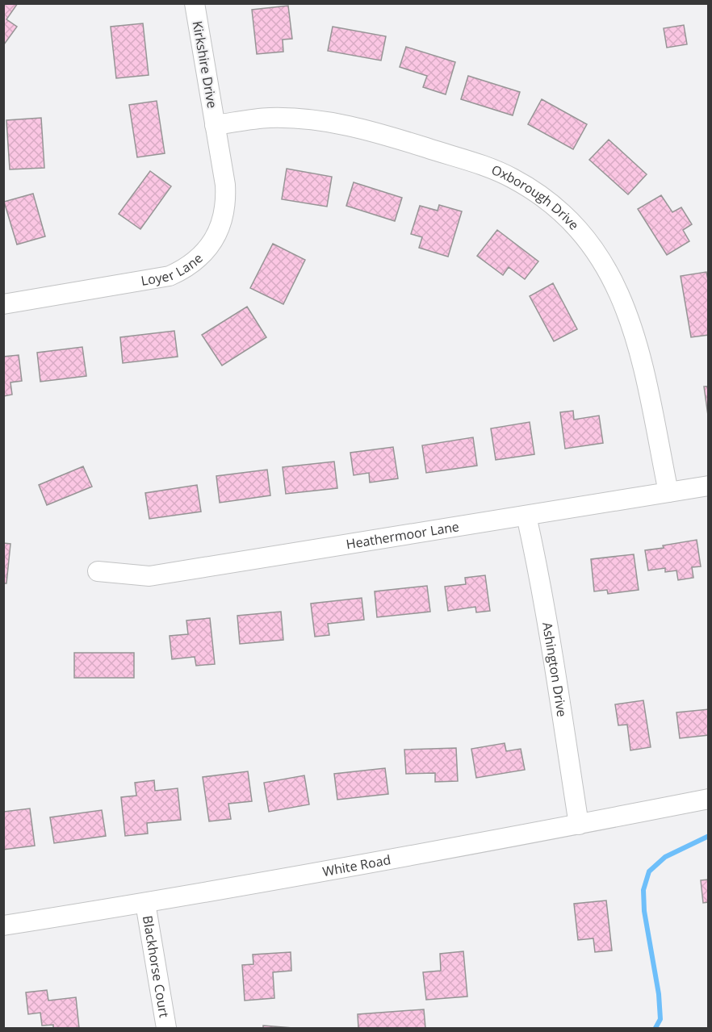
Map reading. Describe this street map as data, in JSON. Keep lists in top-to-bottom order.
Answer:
{
  "streets": {
    "street": [
      "Kirkshire Drive",
      "Oxborough Drive",
      "Loyer Lane",
      "Heathermoor Lane",
      "Ashington Drive",
      "White Road",
      "Blackhorse Court"
    ]
  },
  "crossings": [
    ["Kirkshire Drive", "Oxborough Drive"],
    ["Kirkshire Drive", "Loyer Lane"],
    ["Oxborough Drive", "Loyer Lane"],
    ["Oxborough Drive", "Heathermoor Lane"],
    ["Heathermoor Lane", "Ashington Drive"],
    ["Ashington Drive", "White Road"],
    ["White Road", "Blackhorse Court"]
  ]
}
